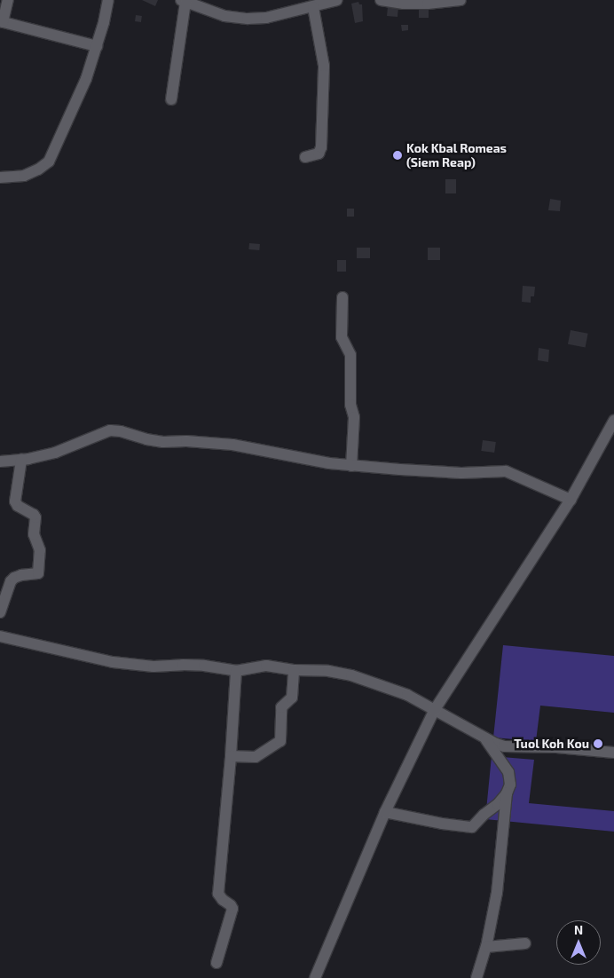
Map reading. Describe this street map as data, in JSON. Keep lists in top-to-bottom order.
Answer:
{
  "places": ["Kok Kbal Romeas (Siem Reap)", "Tuol Koh Kou"],
  "north": "top"
}
